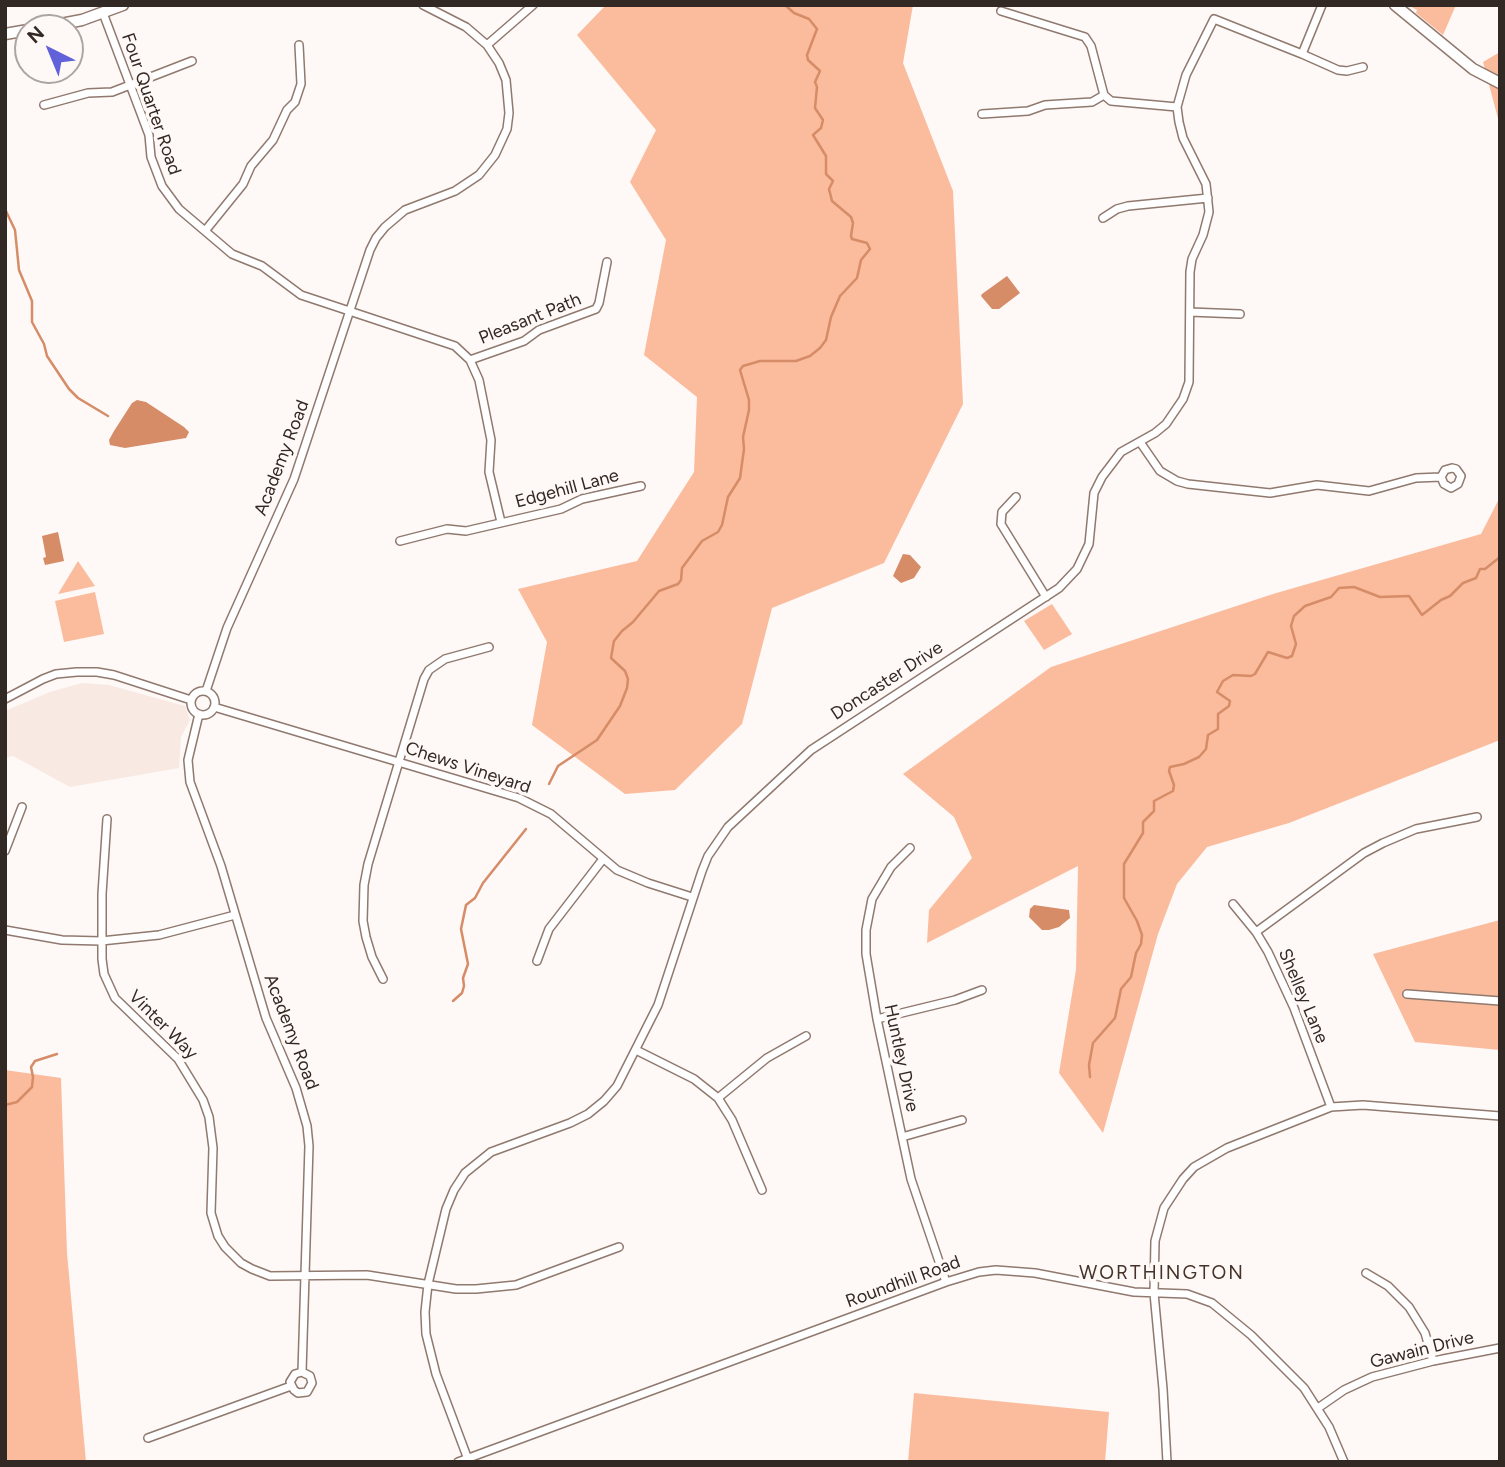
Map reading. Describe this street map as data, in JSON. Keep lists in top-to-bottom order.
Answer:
{
  "streets": {
    "street": [
      "Four Quarter Road",
      "Pleasant Path",
      "Academy Road",
      "Edgehill Lane",
      "Doncaster Drive",
      "Chews Vineyard",
      "Shelley Lane",
      "Vinter Way",
      "Huntley Drive",
      "Roundhill Road",
      "Gawain Drive"
    ]
  },
  "crossings": [
    ["Four Quarter Road", "Pleasant Path"],
    ["Four Quarter Road", "Academy Road"],
    ["Academy Road", "Chews Vineyard"],
    ["Academy Road", "Vinter Way"],
    ["Doncaster Drive", "Chews Vineyard"],
    ["Doncaster Drive", "Vinter Way"],
    ["Doncaster Drive", "Roundhill Road"],
    ["Huntley Drive", "Roundhill Road"],
    ["Roundhill Road", "Gawain Drive"]
  ],
  "districts": ["WORTHINGTON"],
  "north": "top left"
}
